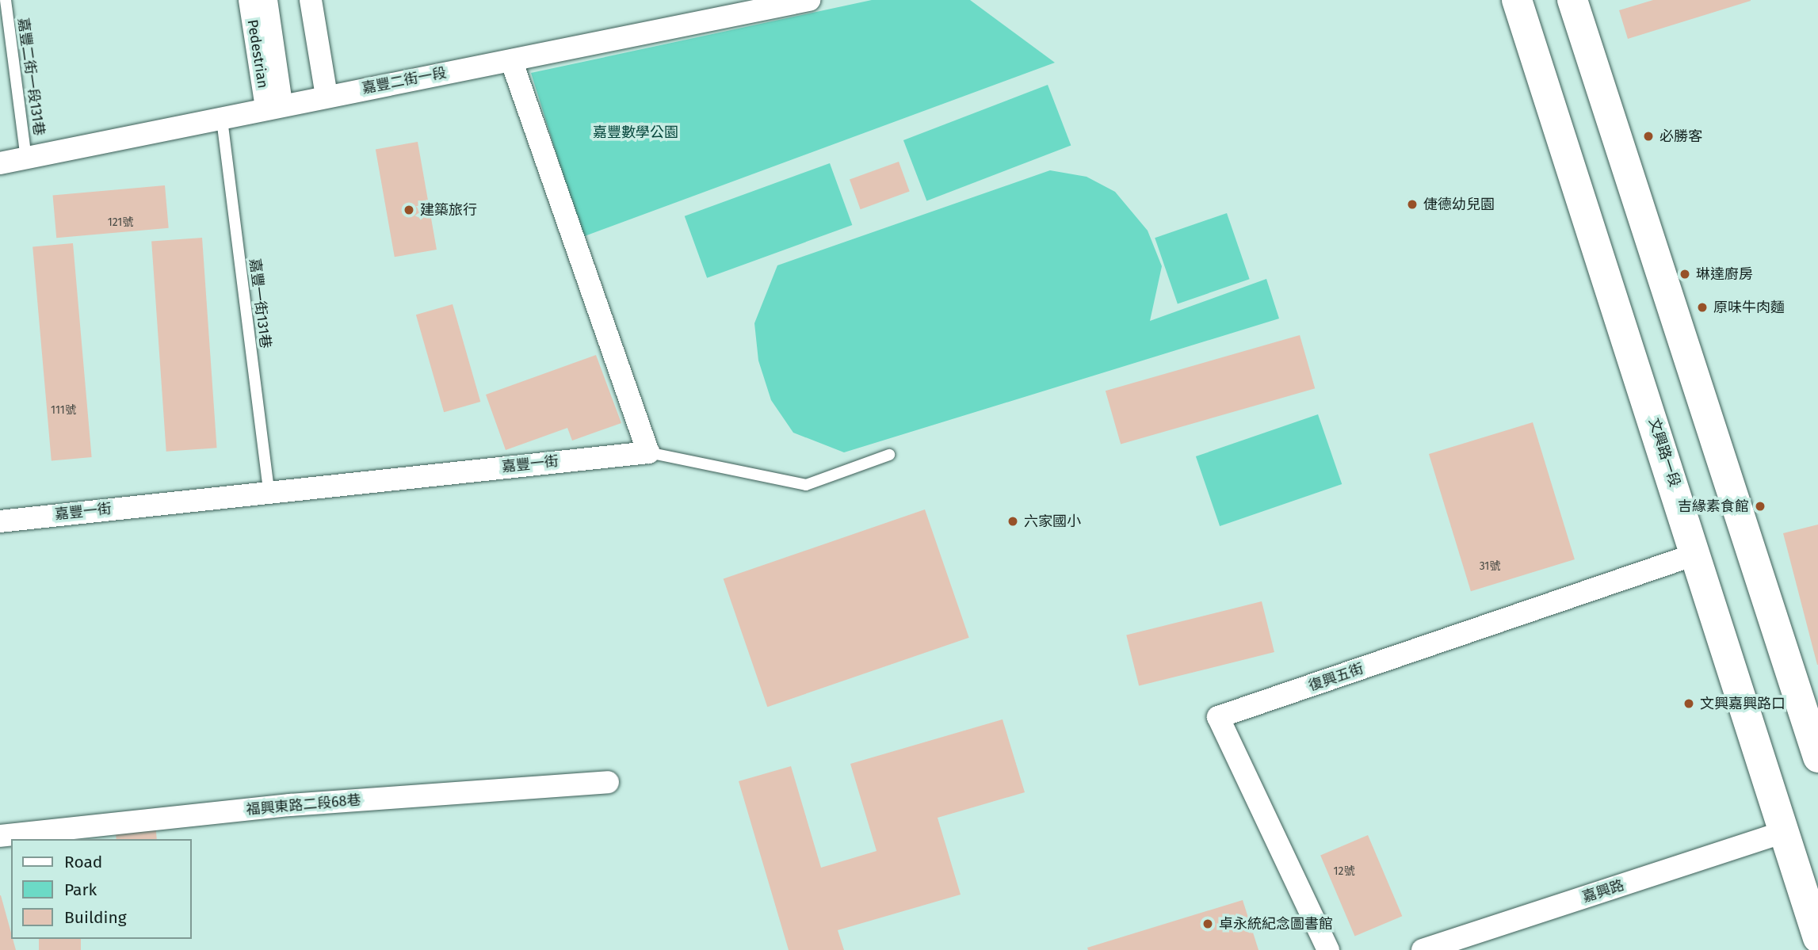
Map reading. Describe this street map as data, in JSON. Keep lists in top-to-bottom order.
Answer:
{
  "streets": {
    "street": [
      "Pedestrian",
      "嘉豐二街一段",
      "文興路一段",
      "嘉豐一街",
      "復興五街",
      "福興東路二段68巷",
      "嘉興路"
    ],
    "lane": ["嘉豐二街一段131巷", "嘉豐一街131巷"]
  },
  "crossings": [
    ["Pedestrian", "嘉豐二街一段"],
    ["嘉豐二街一段131巷", "嘉豐二街一段"],
    ["嘉豐二街一段", "嘉豐一街131巷"],
    ["嘉豐一街131巷", "嘉豐一街"],
    ["文興路一段", "復興五街"],
    ["文興路一段", "嘉興路"]
  ],
  "parks": ["嘉豐數學公園"],
  "places": [
    "必勝客",
    "倢德幼兒園",
    "建築旅行",
    "琳達廚房",
    "原味牛肉麵",
    "吉緣素食館",
    "六家國小",
    "文興嘉興路口",
    "卓永統紀念圖書館"
  ],
  "house_numbers": [
    "121號",
    "111號",
    "31號",
    "12號"
  ],
  "legend": ["Road", "Park", "Building"]
}
